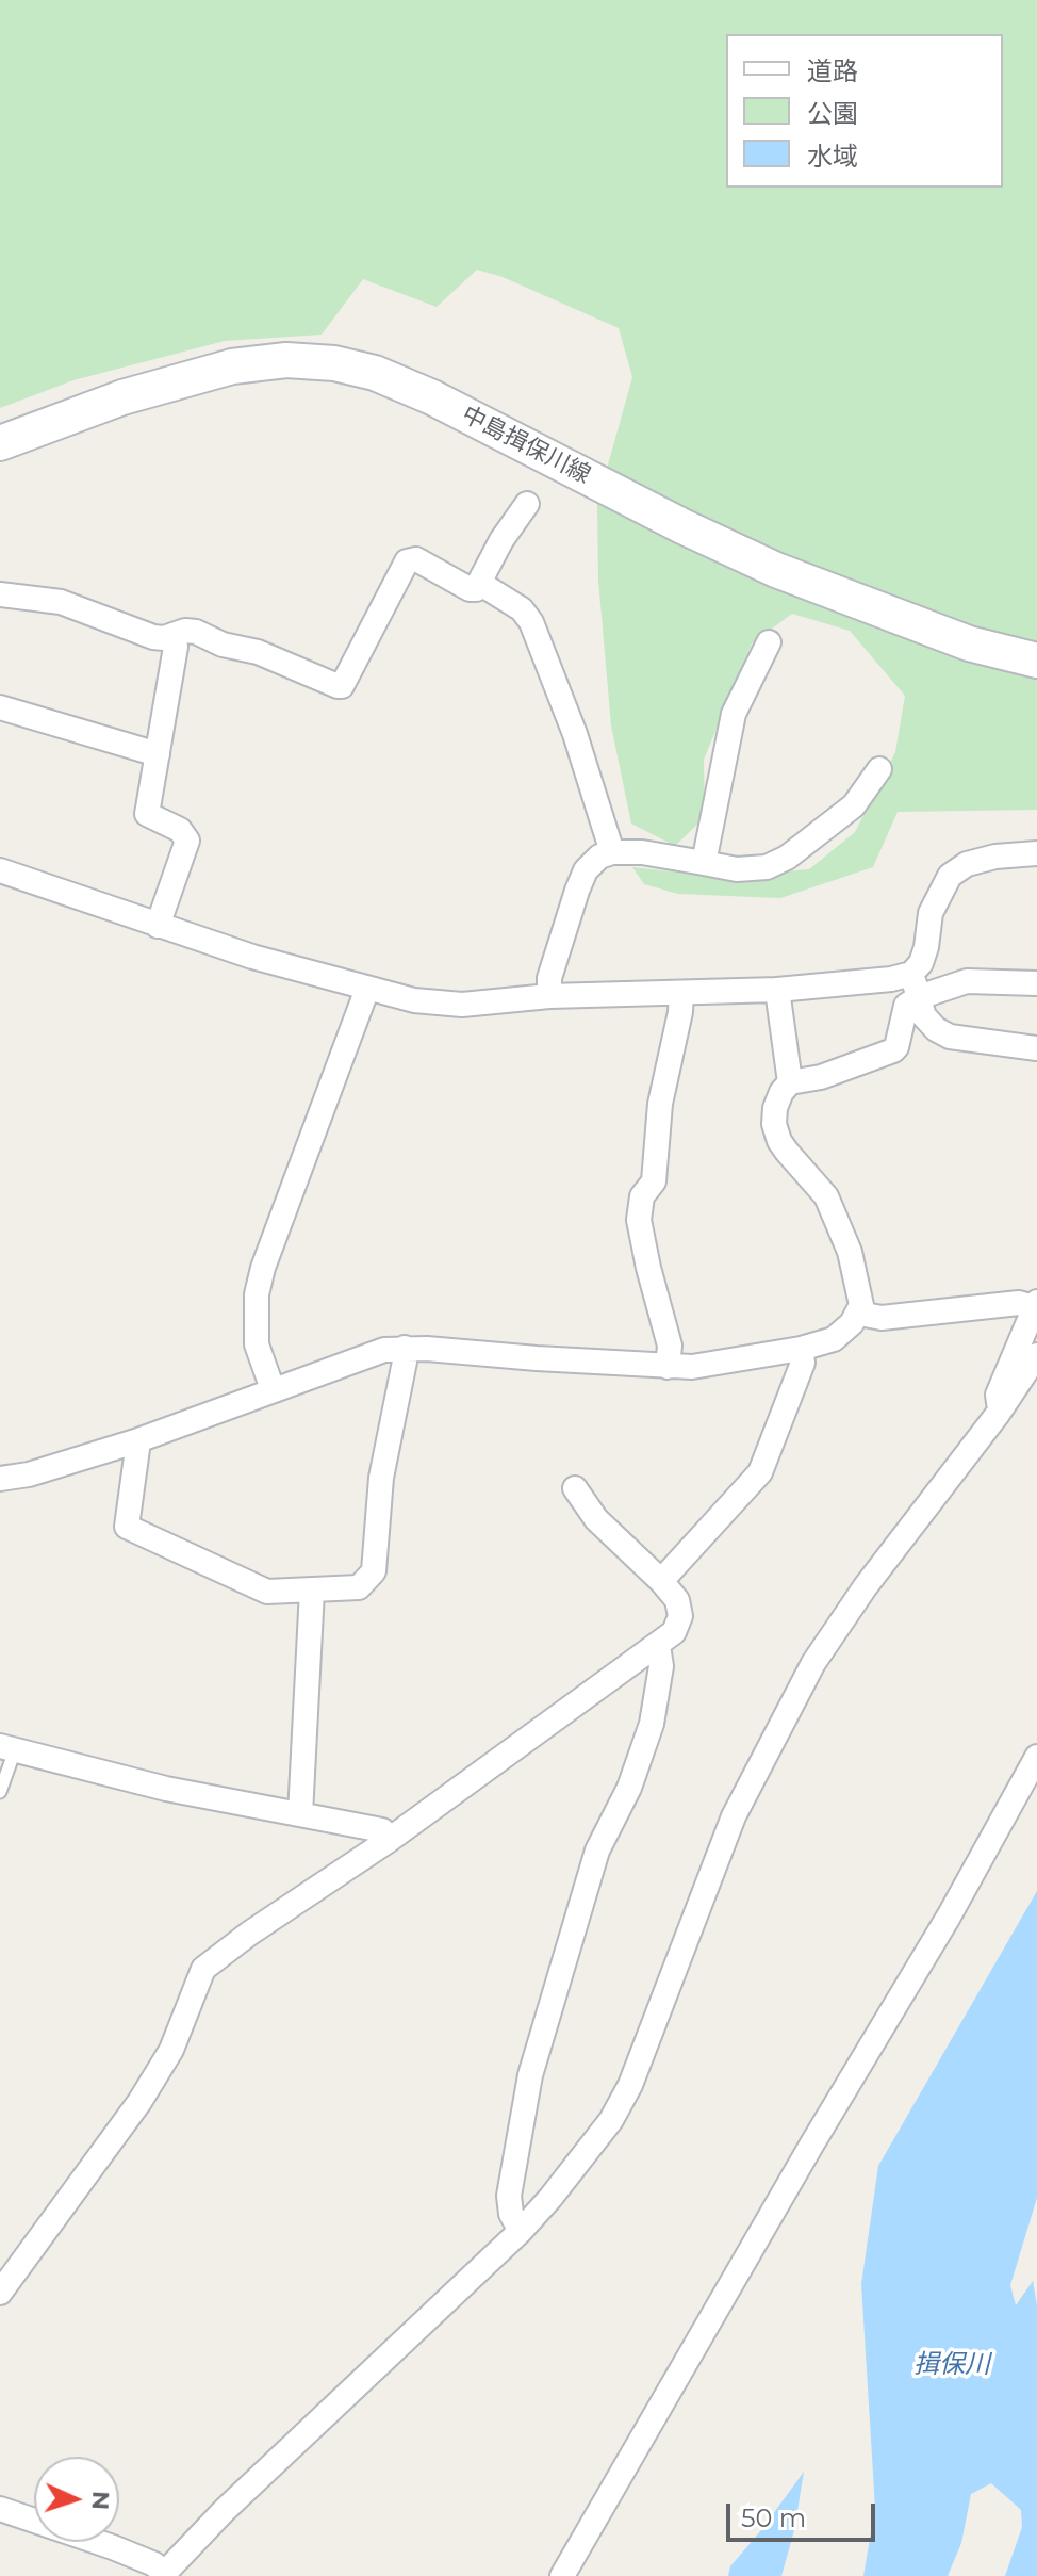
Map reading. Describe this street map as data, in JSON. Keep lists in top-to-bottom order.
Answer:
{
  "streets": {
    "main road": ["中島揖保川線"]
  },
  "water": ["揖保川"],
  "legend": ["道路", "公園", "水域"],
  "scale_bar": "50 m",
  "north": "right"
}
